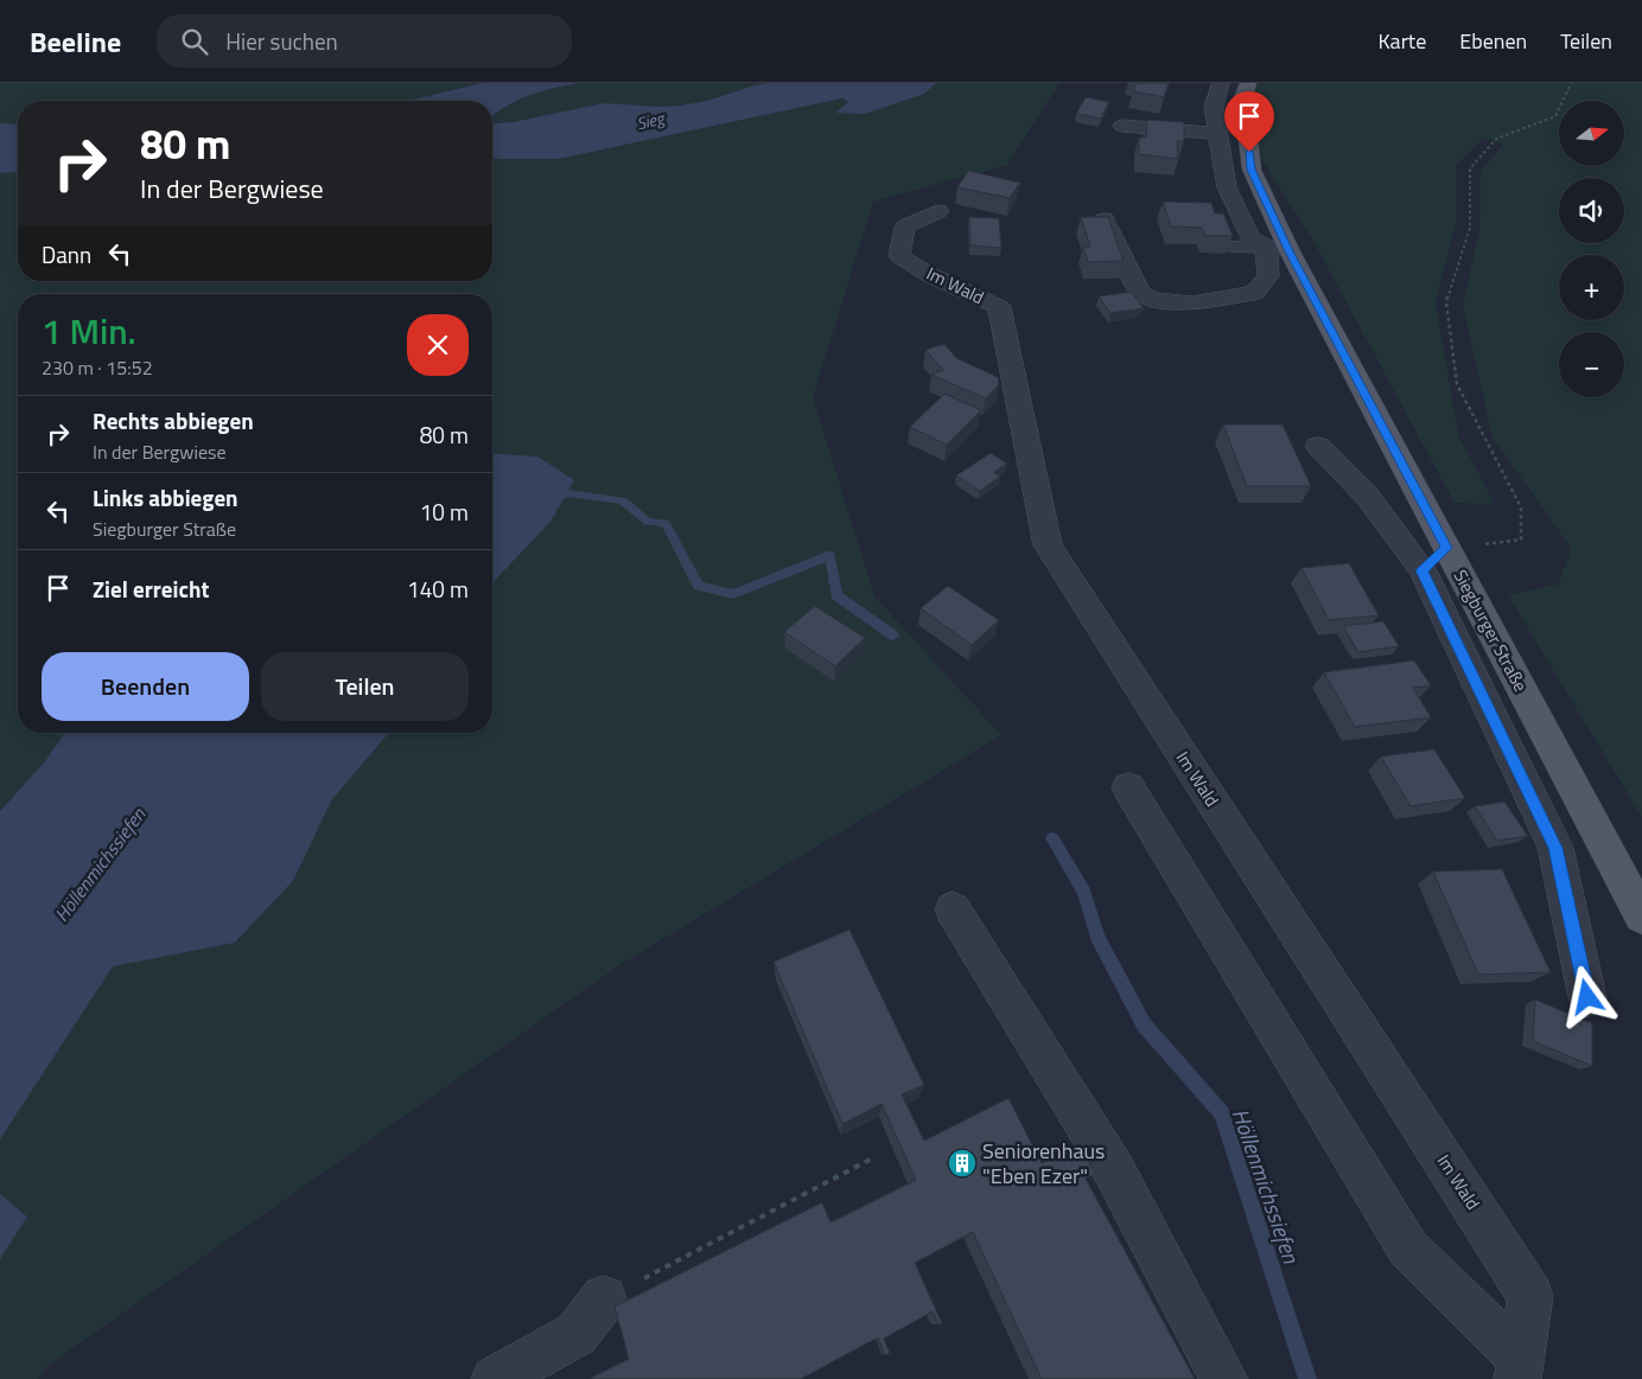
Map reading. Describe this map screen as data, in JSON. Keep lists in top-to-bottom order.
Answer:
{
  "streets": {
    "main road": ["Siegburger Straße"],
    "street": ["Im Wald"]
  },
  "water": ["Sieg", "Höllenmichssiefen"],
  "places": {
    "building": ["Seniorenhaus \"Eben Ezer\""]
  },
  "north": "right",
  "page": {
    "header": "Beeline",
    "search": "Hier suchen",
    "nav": ["Karte", "Ebenen", "Teilen"],
    "map_buttons": ["+", "−"],
    "turn": ["80 m", "In der Bergwiese"],
    "then": "Dann",
    "heading": ["1 Min.", "230 m · 15:52"],
    "list": [
      {
        "name": "Rechts abbiegen",
        "note": "In der Bergwiese",
        "value": "80 m"
      },
      {
        "name": "Links abbiegen",
        "note": "Siegburger Straße",
        "value": "10 m"
      },
      {
        "name": "Ziel erreicht",
        "value": "140 m"
      }
    ],
    "buttons": ["Beenden", "Teilen"]
  }
}
